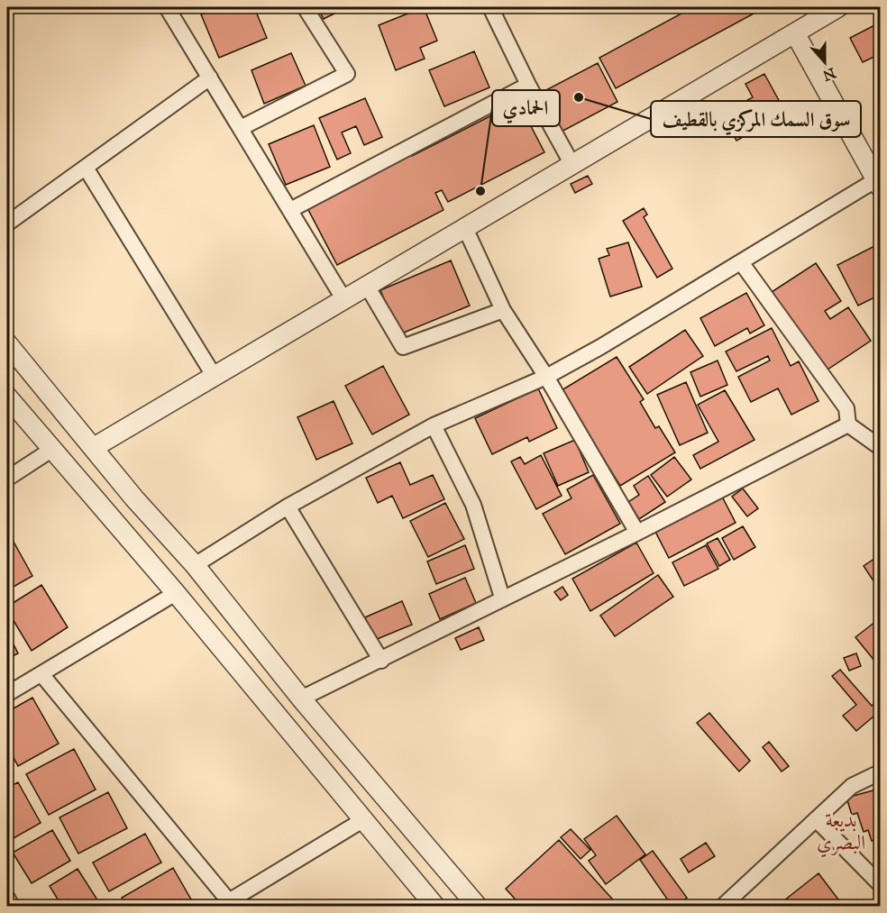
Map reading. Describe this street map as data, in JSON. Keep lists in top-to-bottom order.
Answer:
{
  "districts": ["بديعة البصري"],
  "places": ["سوق السمك المركزي بالقطيف", "الحمادي"],
  "north": "bottom"
}
